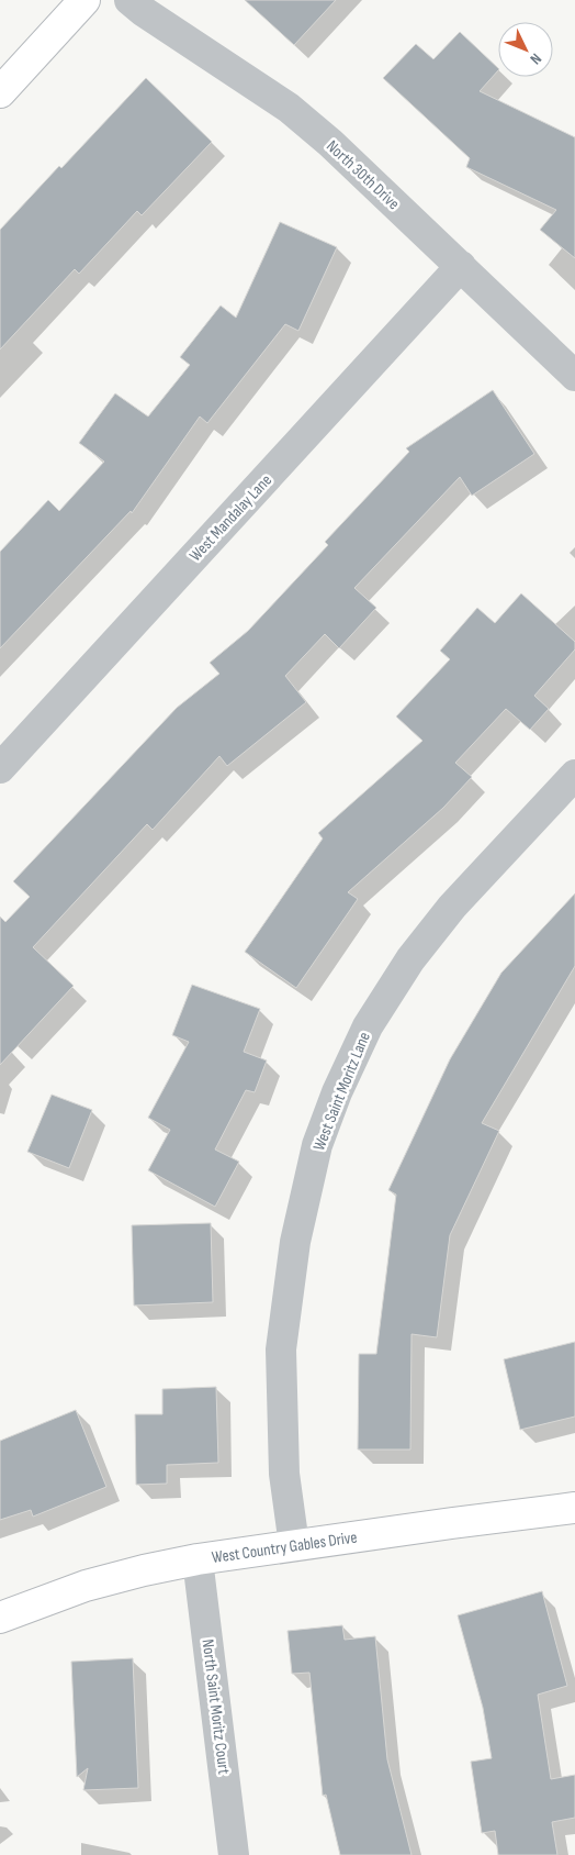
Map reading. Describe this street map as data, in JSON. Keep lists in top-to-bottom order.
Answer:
{
  "streets": {
    "street": [
      "North 30th Drive",
      "West Mandalay Lane",
      "West Saint Moritz Lane",
      "West Country Gables Drive",
      "North Saint Moritz Court"
    ]
  },
  "crossings": [
    ["North 30th Drive", "West Mandalay Lane"],
    ["West Saint Moritz Lane", "West Country Gables Drive"],
    ["West Country Gables Drive", "North Saint Moritz Court"]
  ],
  "north": "bottom right"
}
